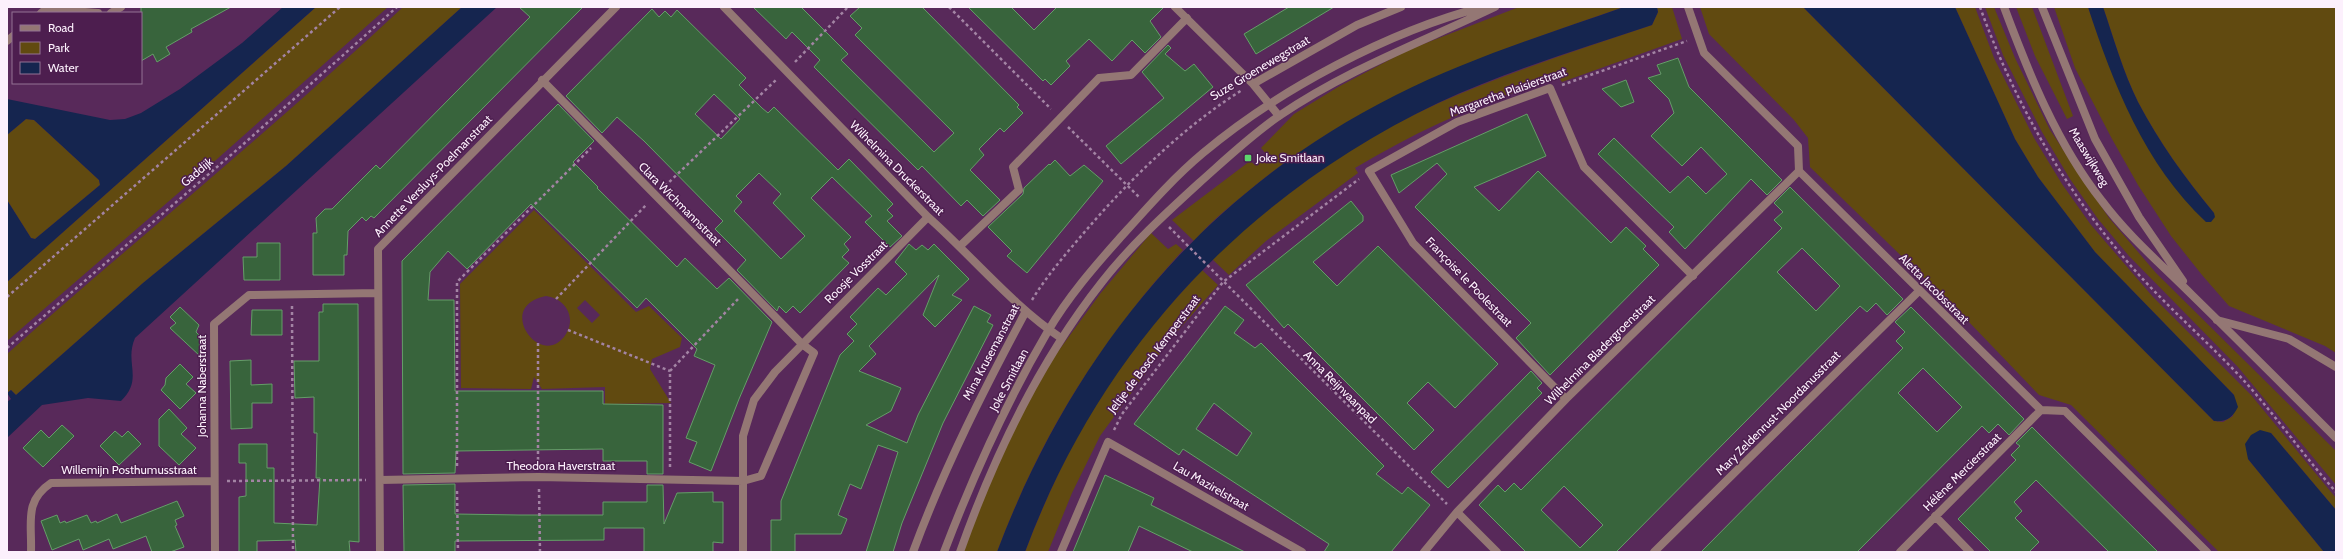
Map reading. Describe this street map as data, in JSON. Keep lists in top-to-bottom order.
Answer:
{
  "streets": {
    "street": [
      "Suze Groenewegstraat",
      "Margaretha Plaisierstraat",
      "Maaswijkweg",
      "Wilhelmina Druckerstraat",
      "Annette Versluys-Poelmanstraat",
      "Clara Wichmannstraat",
      "Roosje Vosstraat",
      "Françoise le Poolestraat",
      "Aletta Jacobsstraat",
      "Wilhelmina Bladergroenstraat",
      "Mina Krusemanstraat",
      "Joke Smitlaan",
      "Johanna Naberstraat",
      "Mary Zeldenrust-Noordanusstraat",
      "Theodora Haverstraat",
      "Willemijn Posthumusstraat",
      "Hélène Mercierstraat",
      "Lau Mazirelstraat"
    ],
    "path": ["Gaddijk", "Jeltje de Bosch Kemperstraat", "Anna Reijnvaanpad"]
  },
  "crossings": [
    ["Suze Groenewegstraat", "Mina Krusemanstraat"],
    ["Margaretha Plaisierstraat", "Françoise le Poolestraat"],
    ["Wilhelmina Druckerstraat", "Roosje Vosstraat"],
    ["Wilhelmina Druckerstraat", "Mina Krusemanstraat"],
    ["Wilhelmina Druckerstraat", "Joke Smitlaan"],
    ["Annette Versluys-Poelmanstraat", "Clara Wichmannstraat"],
    ["Annette Versluys-Poelmanstraat", "Johanna Naberstraat"],
    ["Annette Versluys-Poelmanstraat", "Theodora Haverstraat"],
    ["Clara Wichmannstraat", "Roosje Vosstraat"],
    ["Roosje Vosstraat", "Theodora Haverstraat"],
    ["Françoise le Poolestraat", "Wilhelmina Bladergroenstraat"],
    ["Aletta Jacobsstraat", "Wilhelmina Bladergroenstraat"],
    ["Aletta Jacobsstraat", "Mary Zeldenrust-Noordanusstraat"],
    ["Aletta Jacobsstraat", "Hélène Mercierstraat"],
    ["Wilhelmina Bladergroenstraat", "Anna Reijnvaanpad"],
    ["Jeltje de Bosch Kemperstraat", "Anna Reijnvaanpad"],
    ["Jeltje de Bosch Kemperstraat", "Lau Mazirelstraat"],
    ["Johanna Naberstraat", "Willemijn Posthumusstraat"]
  ],
  "places": {
    "transit": ["Joke Smitlaan"]
  },
  "legend": ["Road", "Park", "Water"]
}
